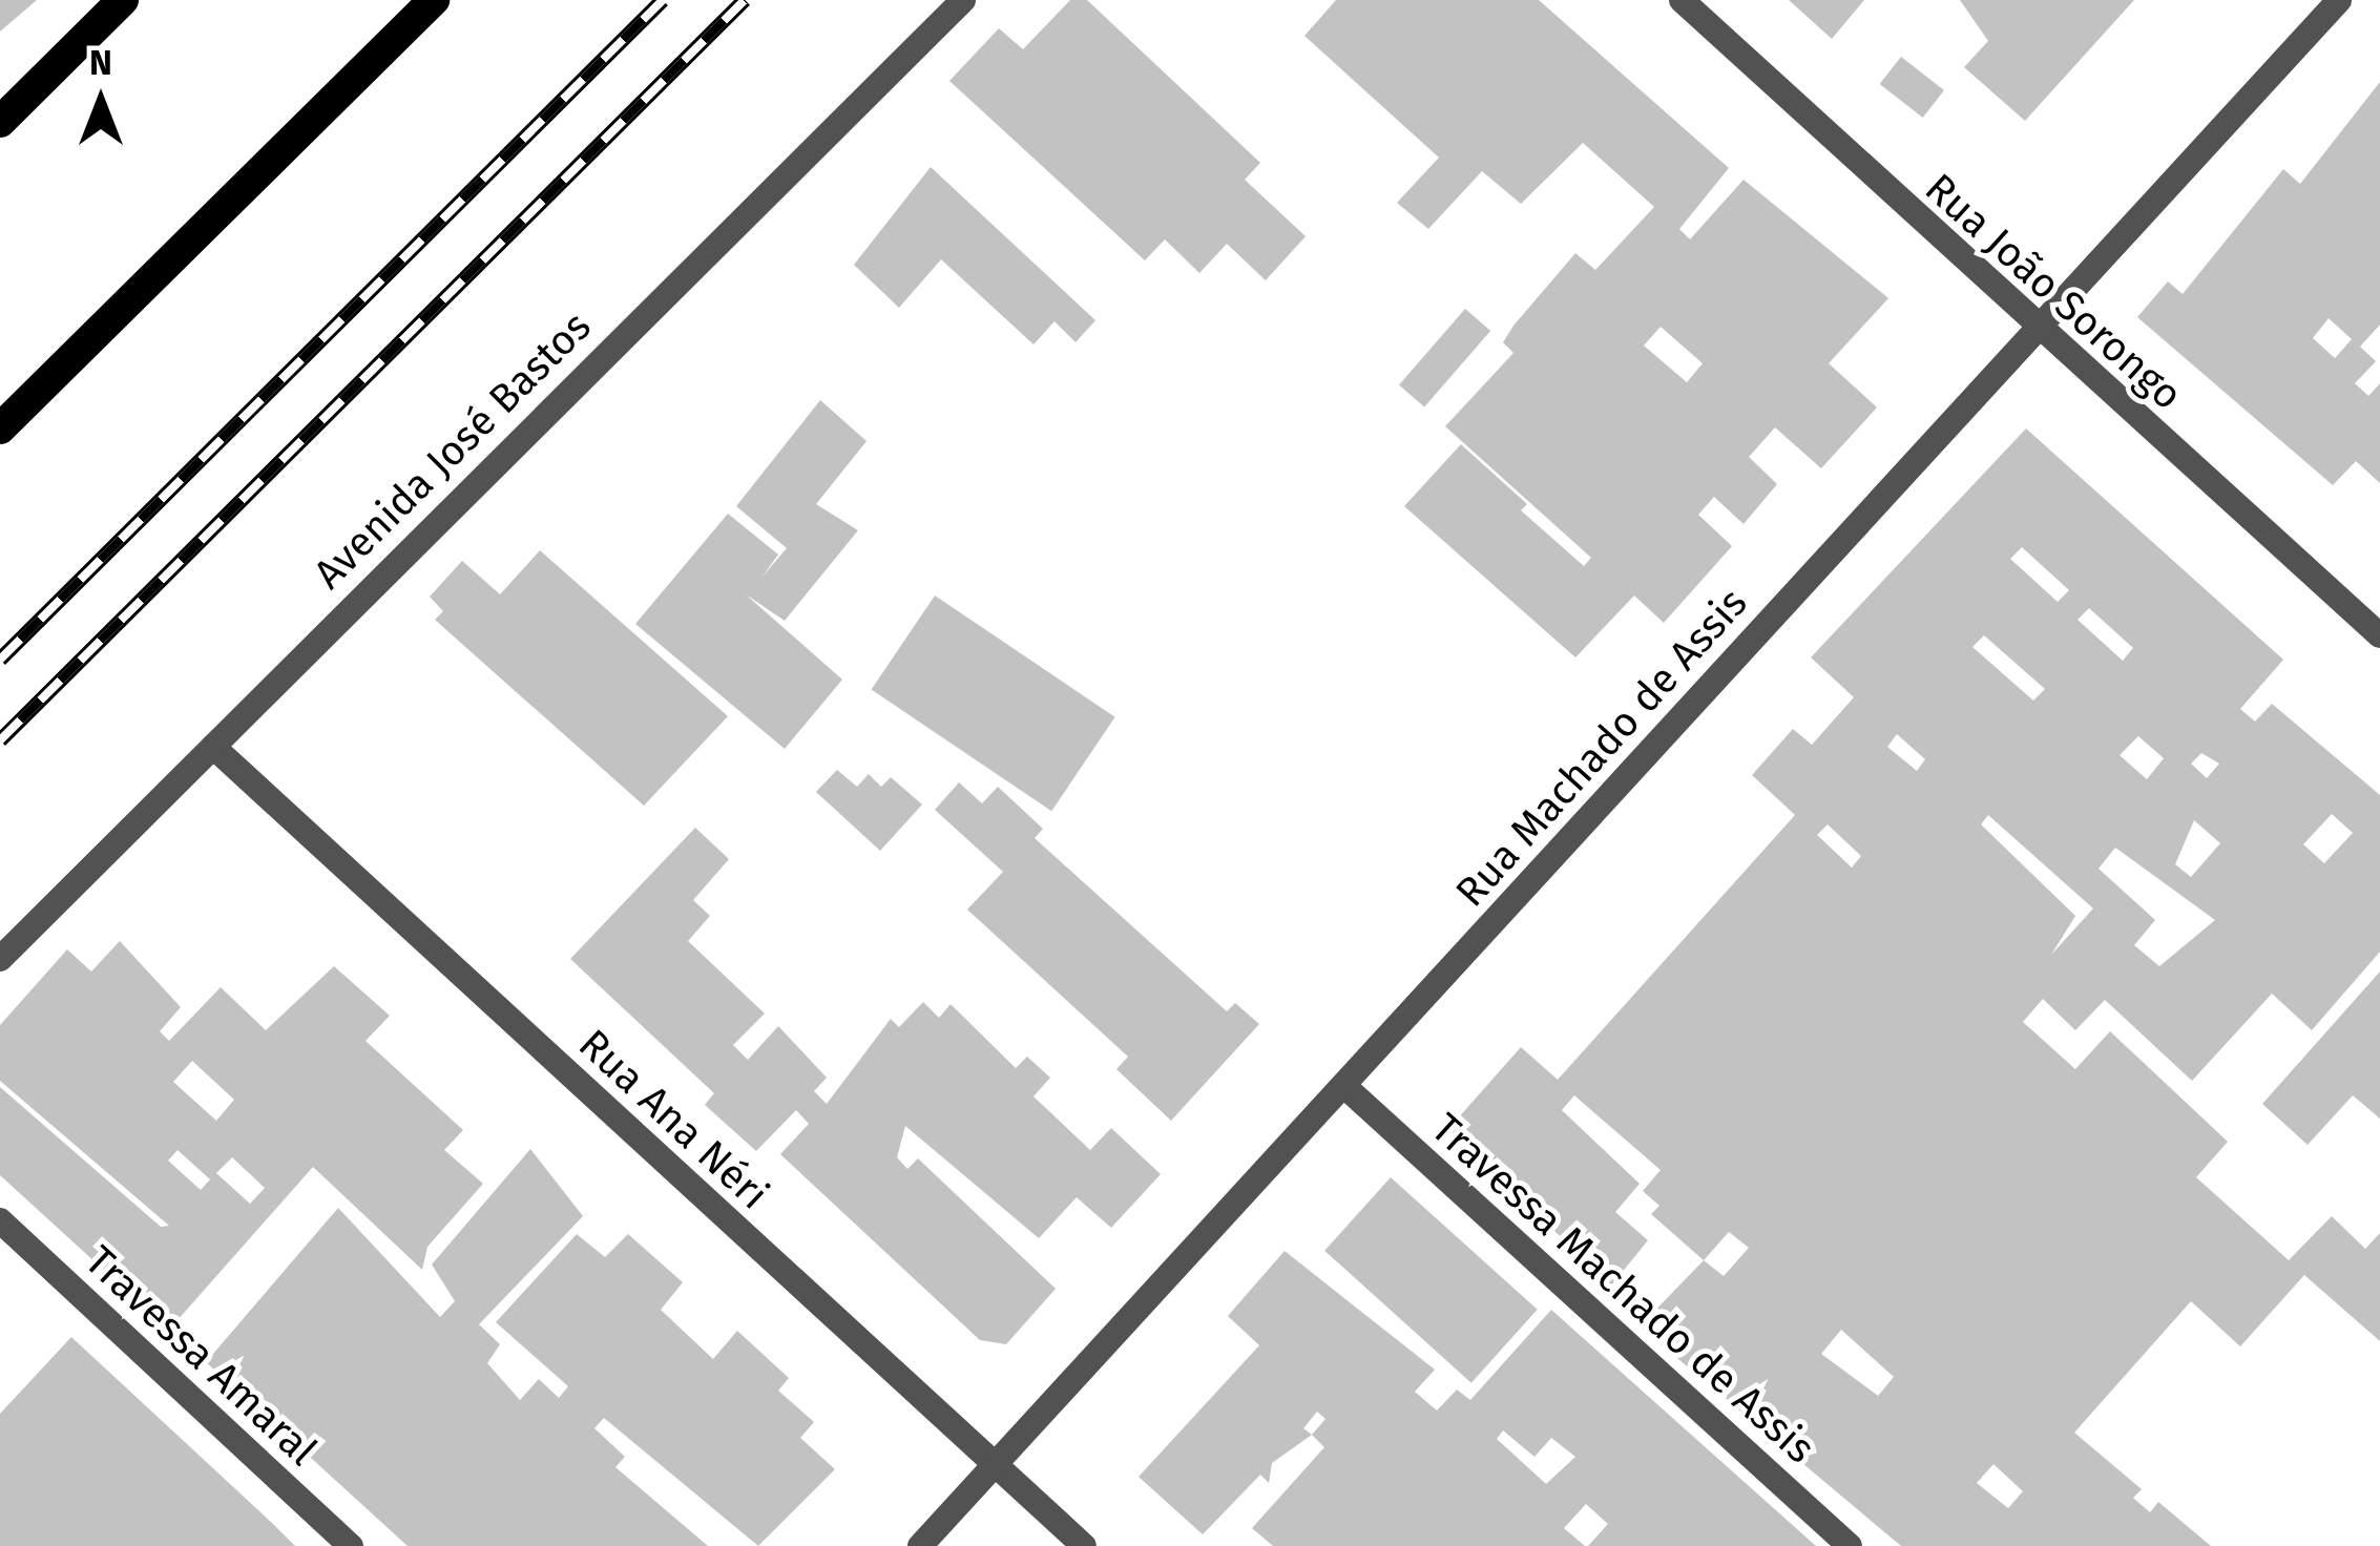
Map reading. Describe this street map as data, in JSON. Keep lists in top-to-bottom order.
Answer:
{
  "streets": {
    "street": [
      "Rua João Sorongo",
      "Avenida José Bastos",
      "Rua Machado de Assis",
      "Rua Ana Néri",
      "Travessa Machado de Assis",
      "Travessa Amaral"
    ]
  },
  "crossings": [
    ["Rua João Sorongo", "Rua Machado de Assis"],
    ["Avenida José Bastos", "Rua Ana Néri"],
    ["Rua Machado de Assis", "Rua Ana Néri"],
    ["Rua Machado de Assis", "Travessa Machado de Assis"]
  ],
  "north": "top"
}
